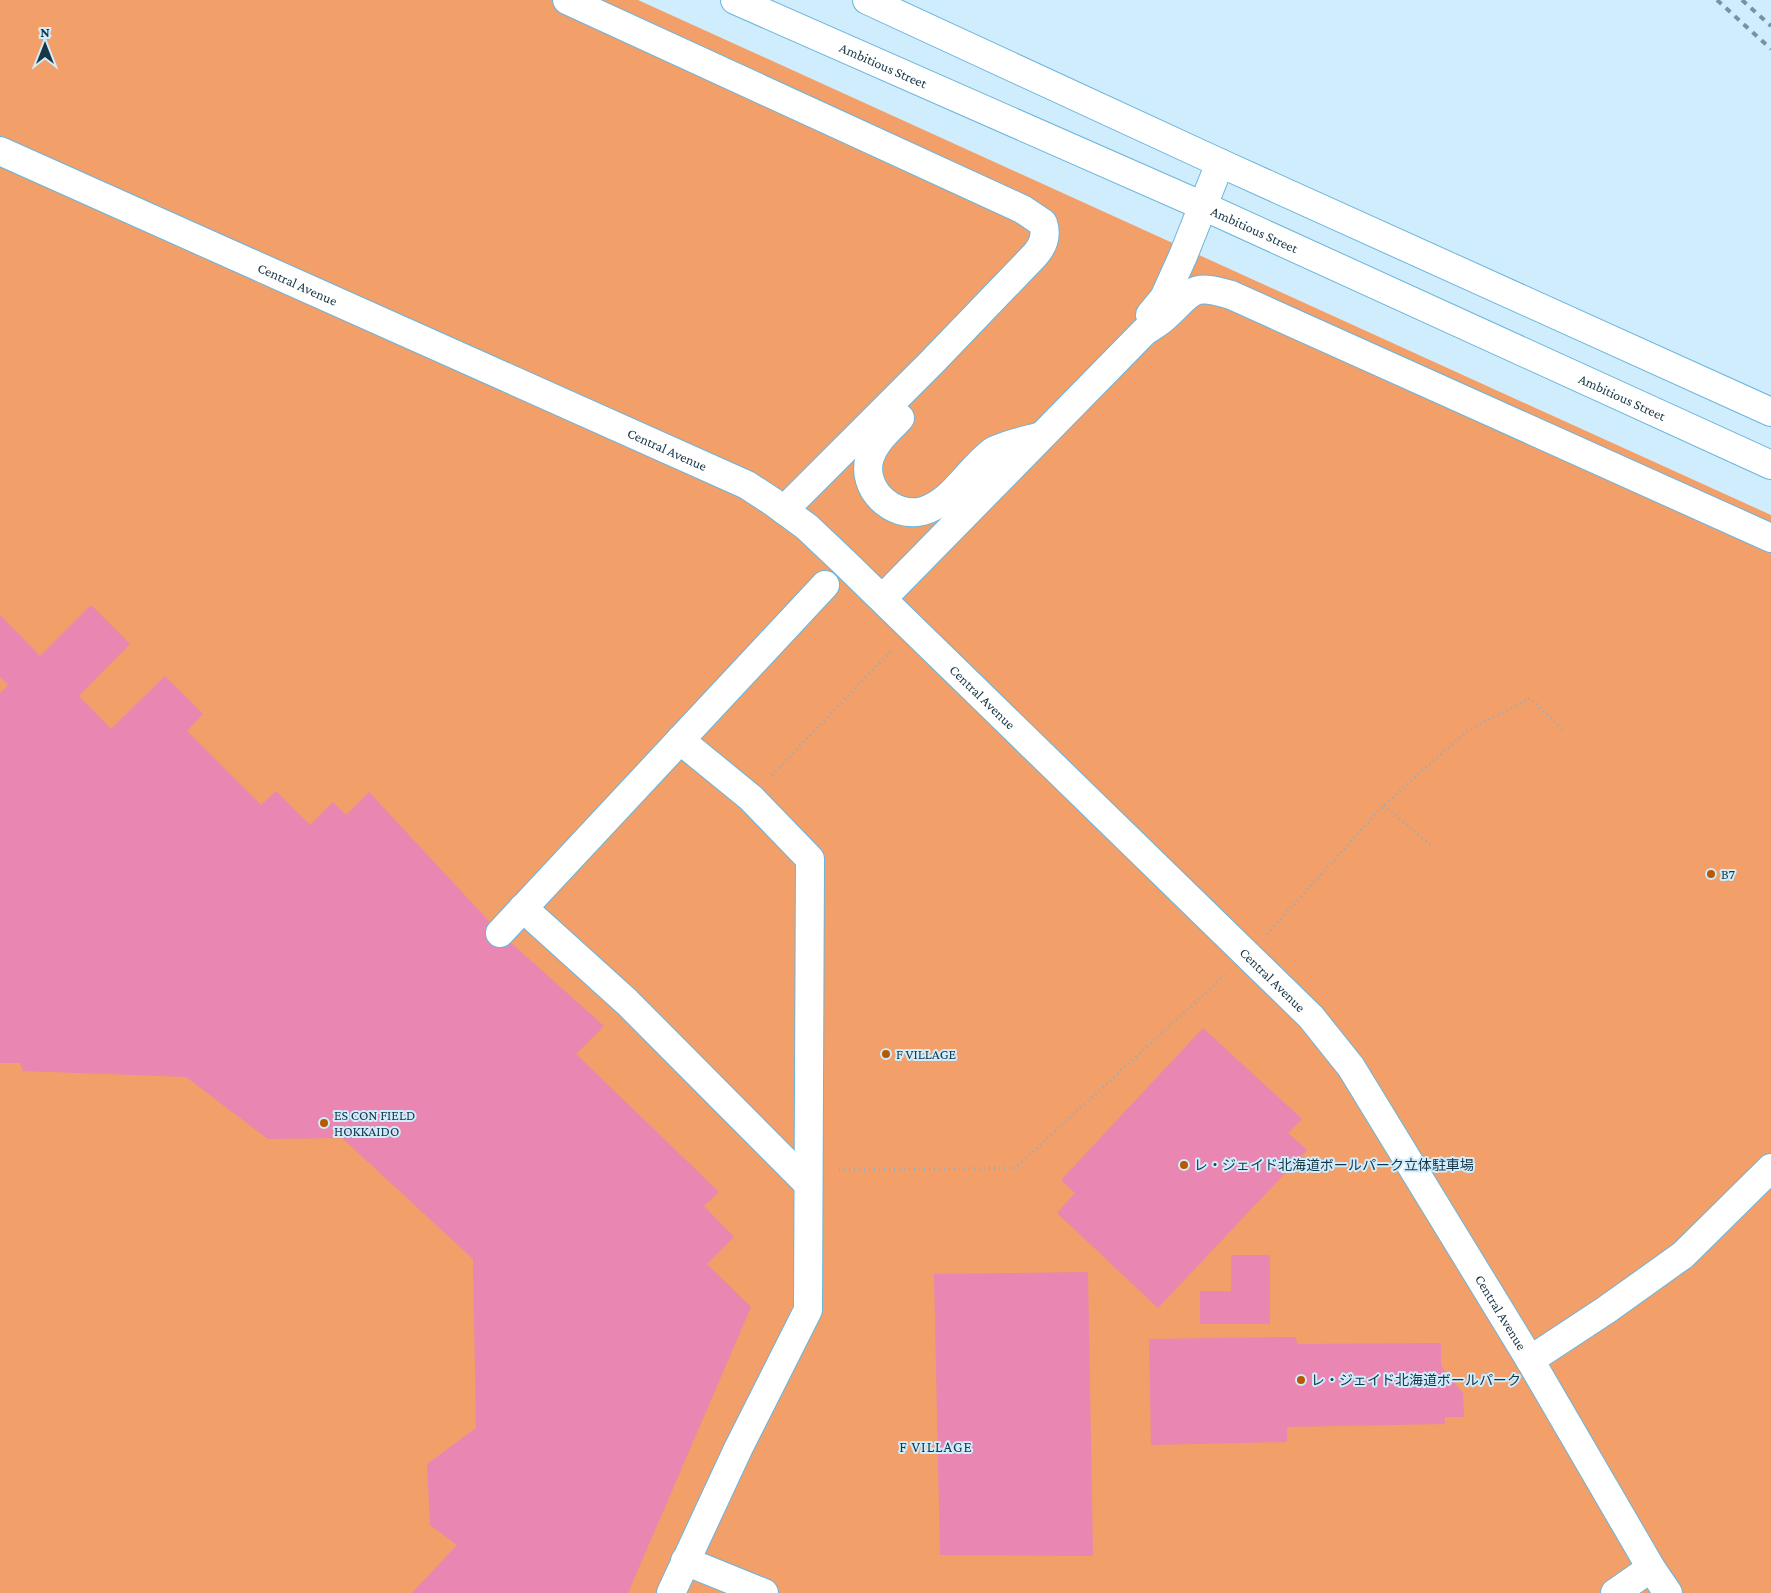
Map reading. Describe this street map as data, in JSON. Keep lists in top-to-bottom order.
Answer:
{
  "streets": {
    "street": ["Ambitious Street", "Central Avenue"]
  },
  "districts": ["F VILLAGE"],
  "places": [
    "B7",
    "F VILLAGE",
    "ES CON FIELD HOKKAIDO",
    "レ・ジェイド北海道ボールパーク立体駐車場",
    "レ・ジェイド北海道ボールパーク"
  ],
  "north": "top"
}
